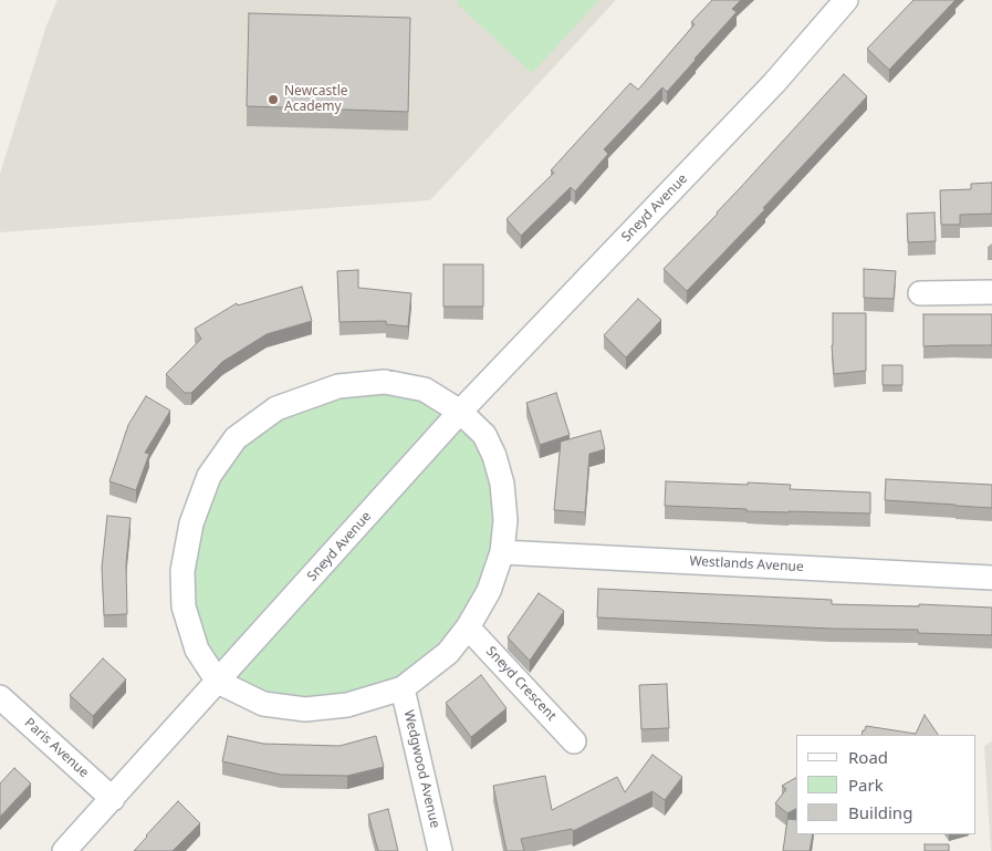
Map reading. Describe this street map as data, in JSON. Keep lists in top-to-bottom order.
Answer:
{
  "streets": {
    "street": [
      "Sneyd Avenue",
      "Westlands Avenue",
      "Sneyd Crescent",
      "Paris Avenue",
      "Wedgwood Avenue"
    ]
  },
  "crossings": [
    ["Sneyd Avenue", "Paris Avenue"]
  ],
  "places": ["Newcastle Academy"],
  "legend": ["Road", "Park", "Building"]
}
